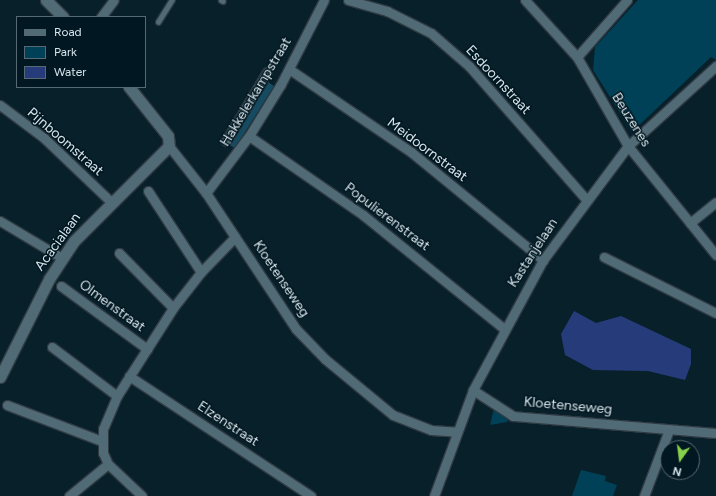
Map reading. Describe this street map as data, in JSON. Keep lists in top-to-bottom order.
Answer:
{
  "streets": {
    "street": [
      "Esdoornstraat",
      "Hakkelerkampstraat",
      "Beuzenes",
      "Pijnboomstraat",
      "Meidoornstraat",
      "Populierenstraat",
      "Acacialaan",
      "Kastanjelaan",
      "Kloetenseweg",
      "Olmenstraat",
      "Elzenstraat"
    ]
  },
  "crossings": [
    ["Esdoornstraat", "Kastanjelaan"],
    ["Hakkelerkampstraat", "Meidoornstraat"],
    ["Hakkelerkampstraat", "Populierenstraat"],
    ["Hakkelerkampstraat", "Kloetenseweg"],
    ["Beuzenes", "Kastanjelaan"],
    ["Pijnboomstraat", "Acacialaan"],
    ["Meidoornstraat", "Kastanjelaan"],
    ["Populierenstraat", "Kastanjelaan"],
    ["Acacialaan", "Kloetenseweg"],
    ["Kastanjelaan", "Kloetenseweg"],
    ["Kloetenseweg", "Olmenstraat"],
    ["Olmenstraat", "Elzenstraat"]
  ],
  "legend": ["Road", "Park", "Water"],
  "north": "bottom"
}
